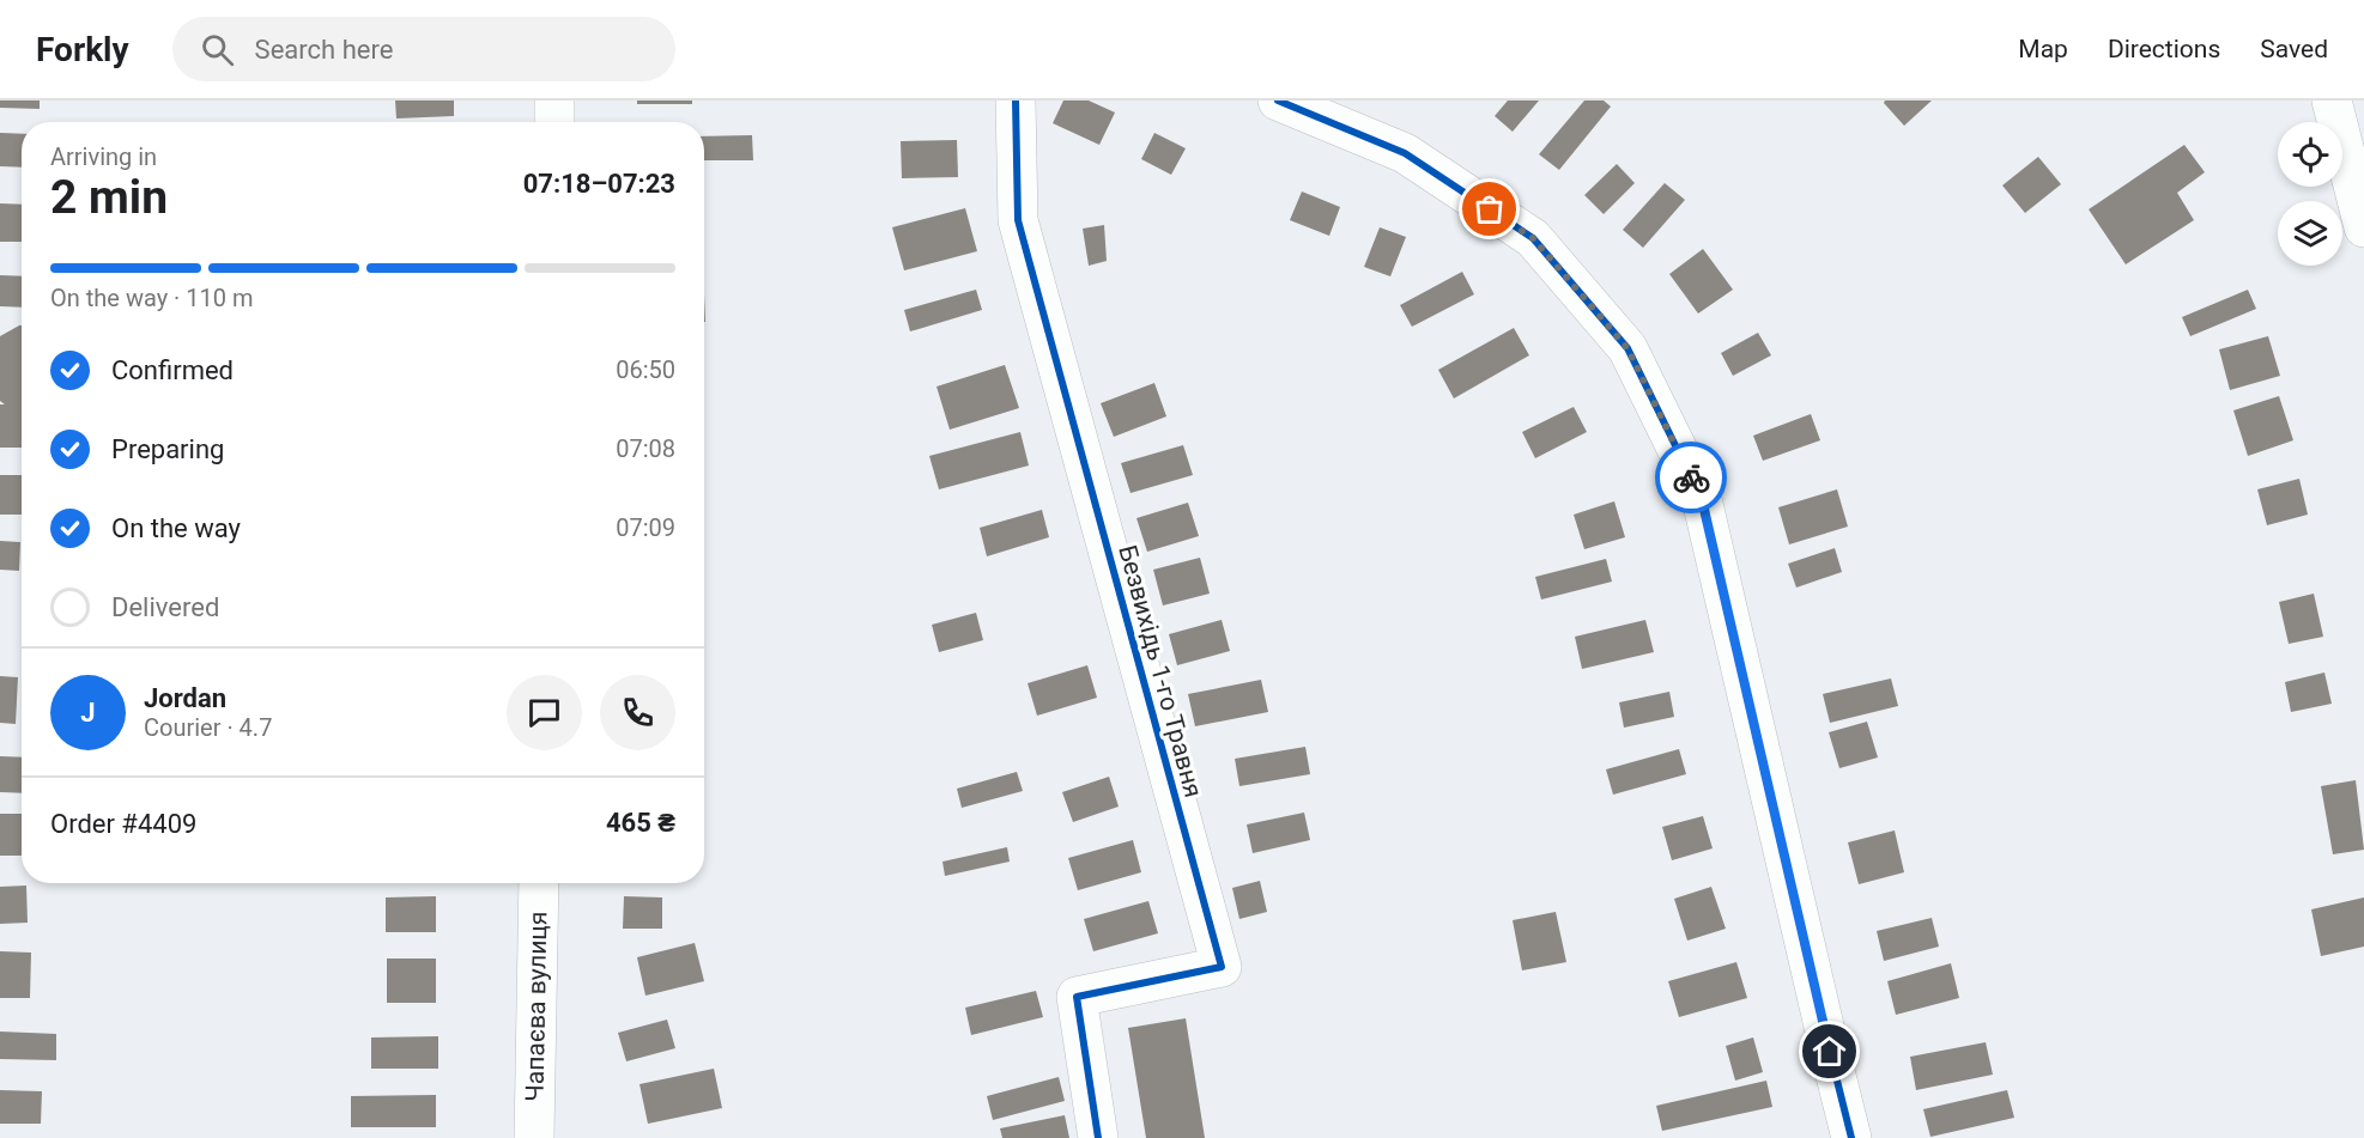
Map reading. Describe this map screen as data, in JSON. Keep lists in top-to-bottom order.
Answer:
{
  "streets": {
    "street": ["Безвихідь 1-го Травня", "Чапаєва вулиця"]
  },
  "page": {
    "header": "Forkly",
    "search": "Search here",
    "nav": ["Map", "Directions", "Saved"],
    "heading": ["2 min", "Arriving in", "07:18–07:23"],
    "panel": [
      "Jordan",
      "Courier · 4.7",
      "Order #4409",
      "465 ₴"
    ],
    "bar": "On the way · 110 m",
    "list": [
      ["Confirmed", "06:50"],
      ["Preparing", "07:08"],
      ["On the way", "07:09"],
      "Delivered"
    ],
    "round": "J"
  }
}
